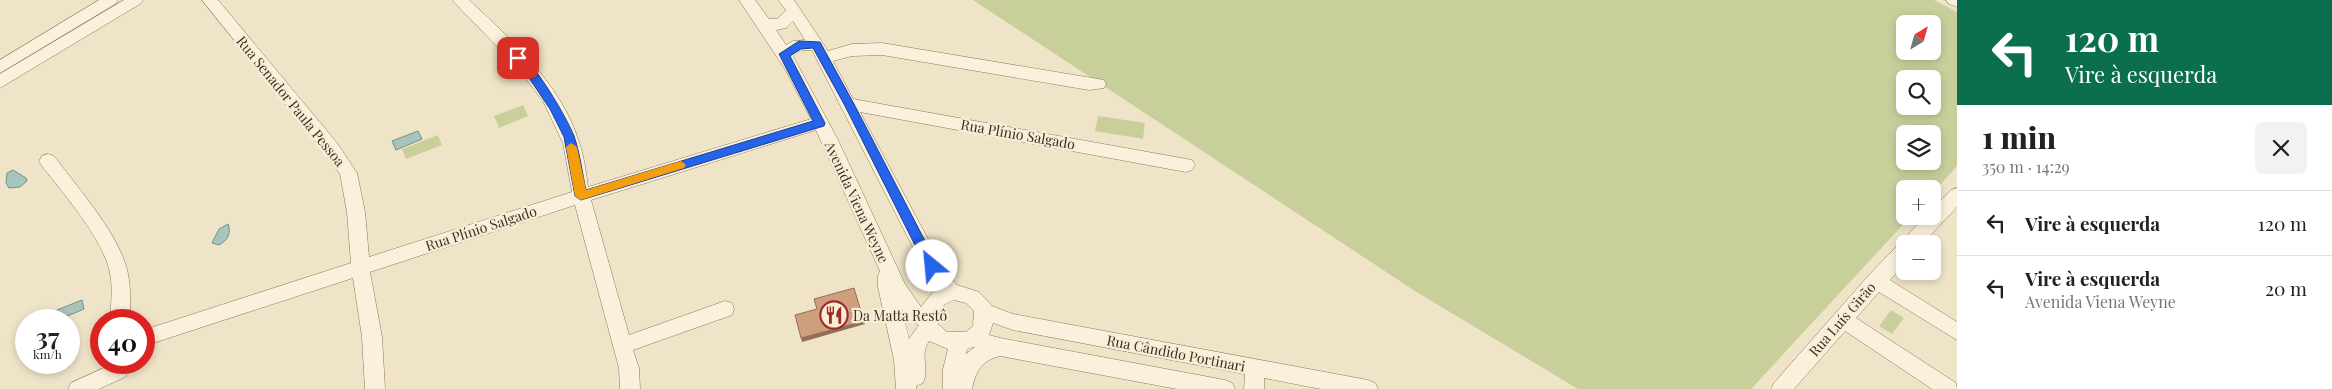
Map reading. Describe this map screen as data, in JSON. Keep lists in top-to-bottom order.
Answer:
{
  "streets": {
    "street": [
      "Rua Senador Paula Pessoa",
      "Rua Plínio Salgado",
      "Avenida Viena Weyne",
      "Rua Luís Girão",
      "Rua Cândido Portinari"
    ]
  },
  "crossings": [
    ["Rua Senador Paula Pessoa", "Rua Plínio Salgado"],
    ["Rua Plínio Salgado", "Avenida Viena Weyne"],
    ["Avenida Viena Weyne", "Rua Cândido Portinari"]
  ],
  "places": {
    "restaurant": ["Da Matta Restô"]
  },
  "north": "top right",
  "page": {
    "turn": ["120 m", "Vire à esquerda"],
    "map_buttons": ["+", "−"],
    "heading": ["1 min", "350 m · 14:29"],
    "list": [
      {
        "name": "Vire à esquerda",
        "value": "120 m"
      },
      {
        "name": "Vire à esquerda",
        "note": "Avenida Viena Weyne",
        "value": "20 m"
      }
    ],
    "speed": "37 km/h",
    "limit": "40"
  }
}
